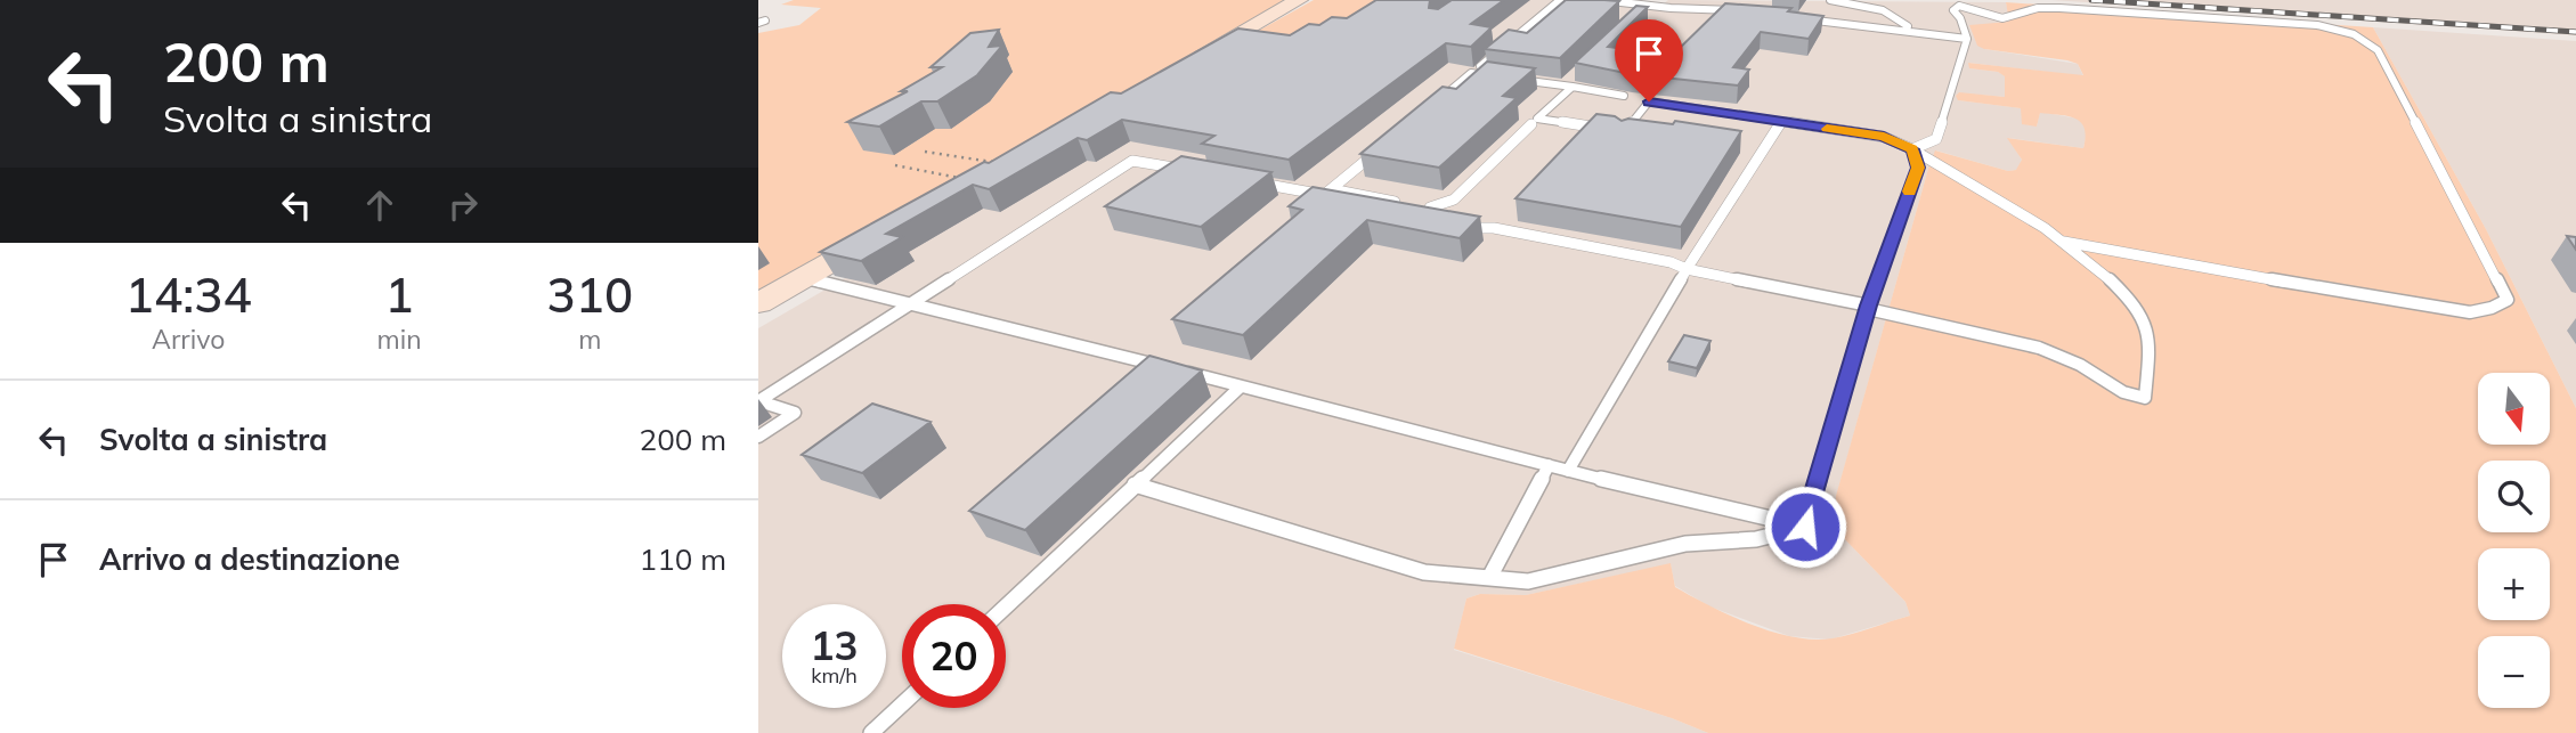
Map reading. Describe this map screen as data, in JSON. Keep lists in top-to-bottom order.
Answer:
{
  "north": "bottom",
  "page": {
    "turn": ["200 m", "Svolta a sinistra"],
    "eta": [
      "14:34",
      "Arrivo",
      "1",
      "min",
      "310",
      "m"
    ],
    "map_buttons": ["+", "−"],
    "list": [
      {
        "name": "Svolta a sinistra",
        "value": "200 m"
      },
      {
        "name": "Arrivo a destinazione",
        "value": "110 m"
      }
    ],
    "speed": "13 km/h",
    "limit": "20"
  }
}
